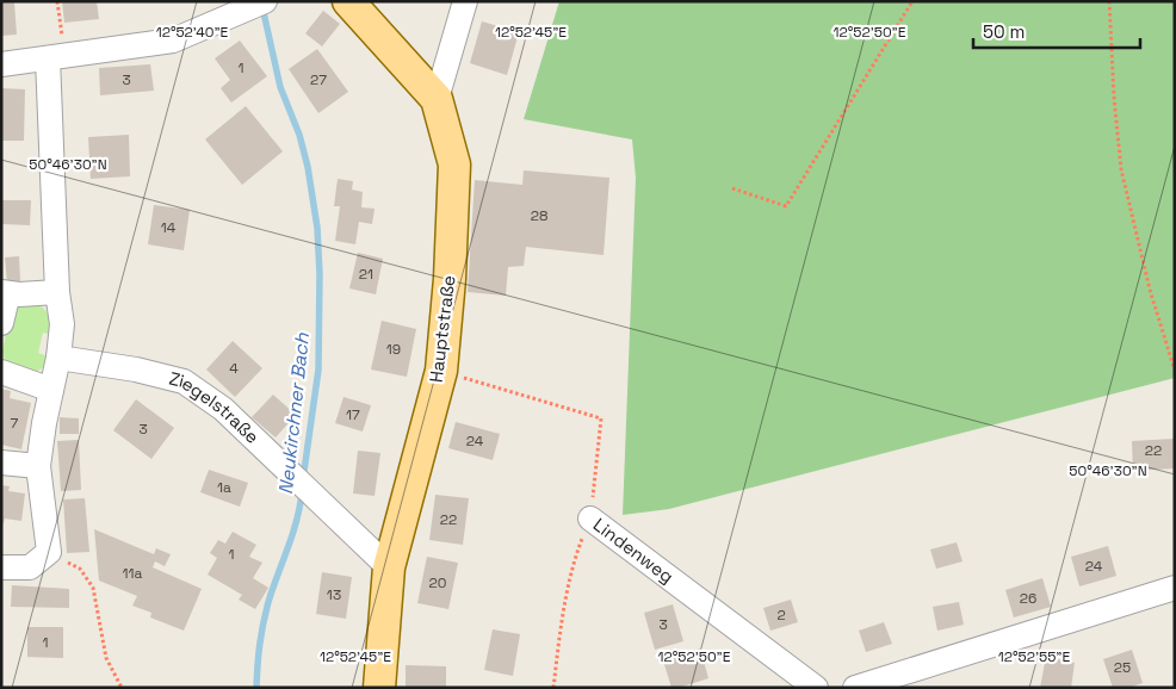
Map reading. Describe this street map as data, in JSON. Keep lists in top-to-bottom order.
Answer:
{
  "streets": {
    "main road": ["Hauptstraße"],
    "street": ["Ziegelstraße", "Lindenweg"]
  },
  "crossings": [
    ["Hauptstraße", "Ziegelstraße"]
  ],
  "water": ["Neukirchner Bach"],
  "house_numbers": [
    "1",
    "3",
    "27",
    "28",
    "14",
    "21",
    "19",
    "4",
    "17",
    "7",
    "3",
    "24",
    "22",
    "1a",
    "22",
    "1",
    "24",
    "11a",
    "20",
    "13",
    "26",
    "2",
    "3",
    "1",
    "25"
  ],
  "scale_bar": "50 m",
  "coordinates": [
    "12°52'40\"E",
    "12°52'45\"E",
    "12°52'50\"E",
    "50°46'30\"N",
    "12°52'55\"E"
  ]
}
